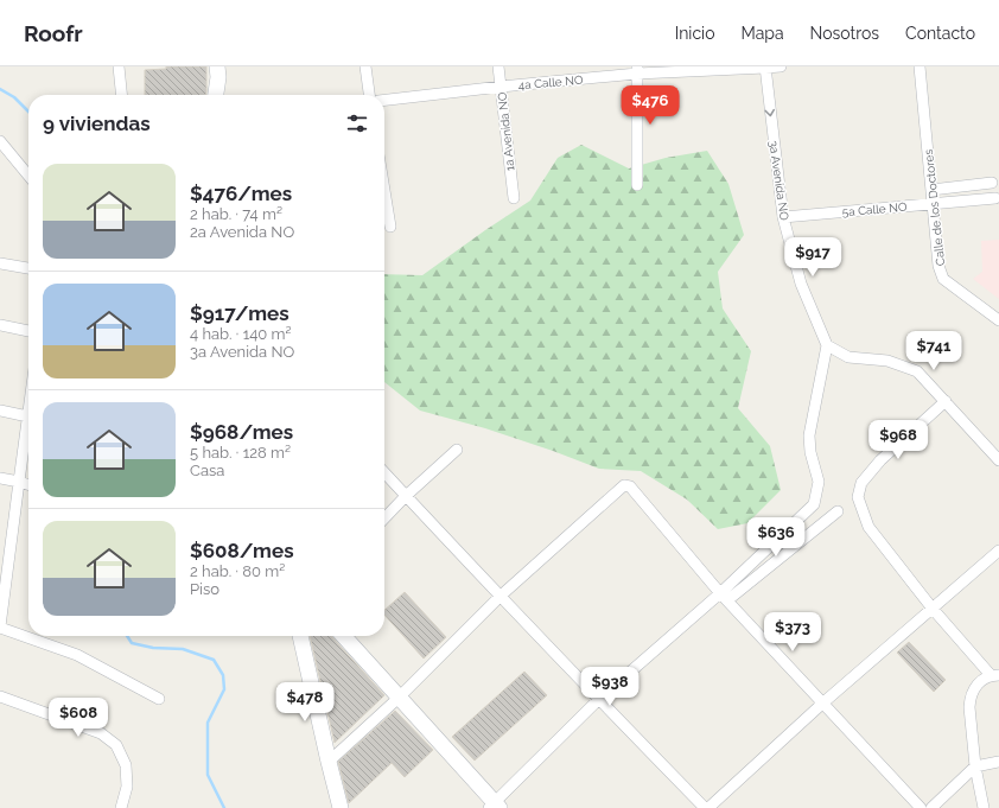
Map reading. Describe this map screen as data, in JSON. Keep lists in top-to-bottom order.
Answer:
{
  "streets": {
    "street": [
      "4a Calle NO",
      "1a Avenida NO",
      "3a Avenida NO",
      "Calle de los Doctores",
      "5a Calle NO"
    ]
  },
  "crossings": [
    ["4a Calle NO", "1a Avenida NO"],
    ["4a Calle NO", "3a Avenida NO"],
    ["3a Avenida NO", "5a Calle NO"],
    ["Calle de los Doctores", "5a Calle NO"]
  ],
  "one_way": ["3a Avenida NO"],
  "page": {
    "header": "Roofr",
    "nav": [
      "Inicio",
      "Mapa",
      "Nosotros",
      "Contacto"
    ],
    "price": [
      "$476",
      "$917",
      "$741",
      "$968",
      "$636",
      "$373",
      "$938",
      "$478",
      "$608"
    ],
    "heading": "9 viviendas",
    "list": [
      {
        "name": "$476/mes",
        "note": "2 hab. · 74 m² · 2a Avenida NO"
      },
      {
        "name": "$917/mes",
        "note": "4 hab. · 140 m² · 3a Avenida NO"
      },
      {
        "name": "$968/mes",
        "note": "5 hab. · 128 m² · Casa"
      },
      {
        "name": "$608/mes",
        "note": "2 hab. · 80 m² · Piso"
      }
    ]
  }
}
